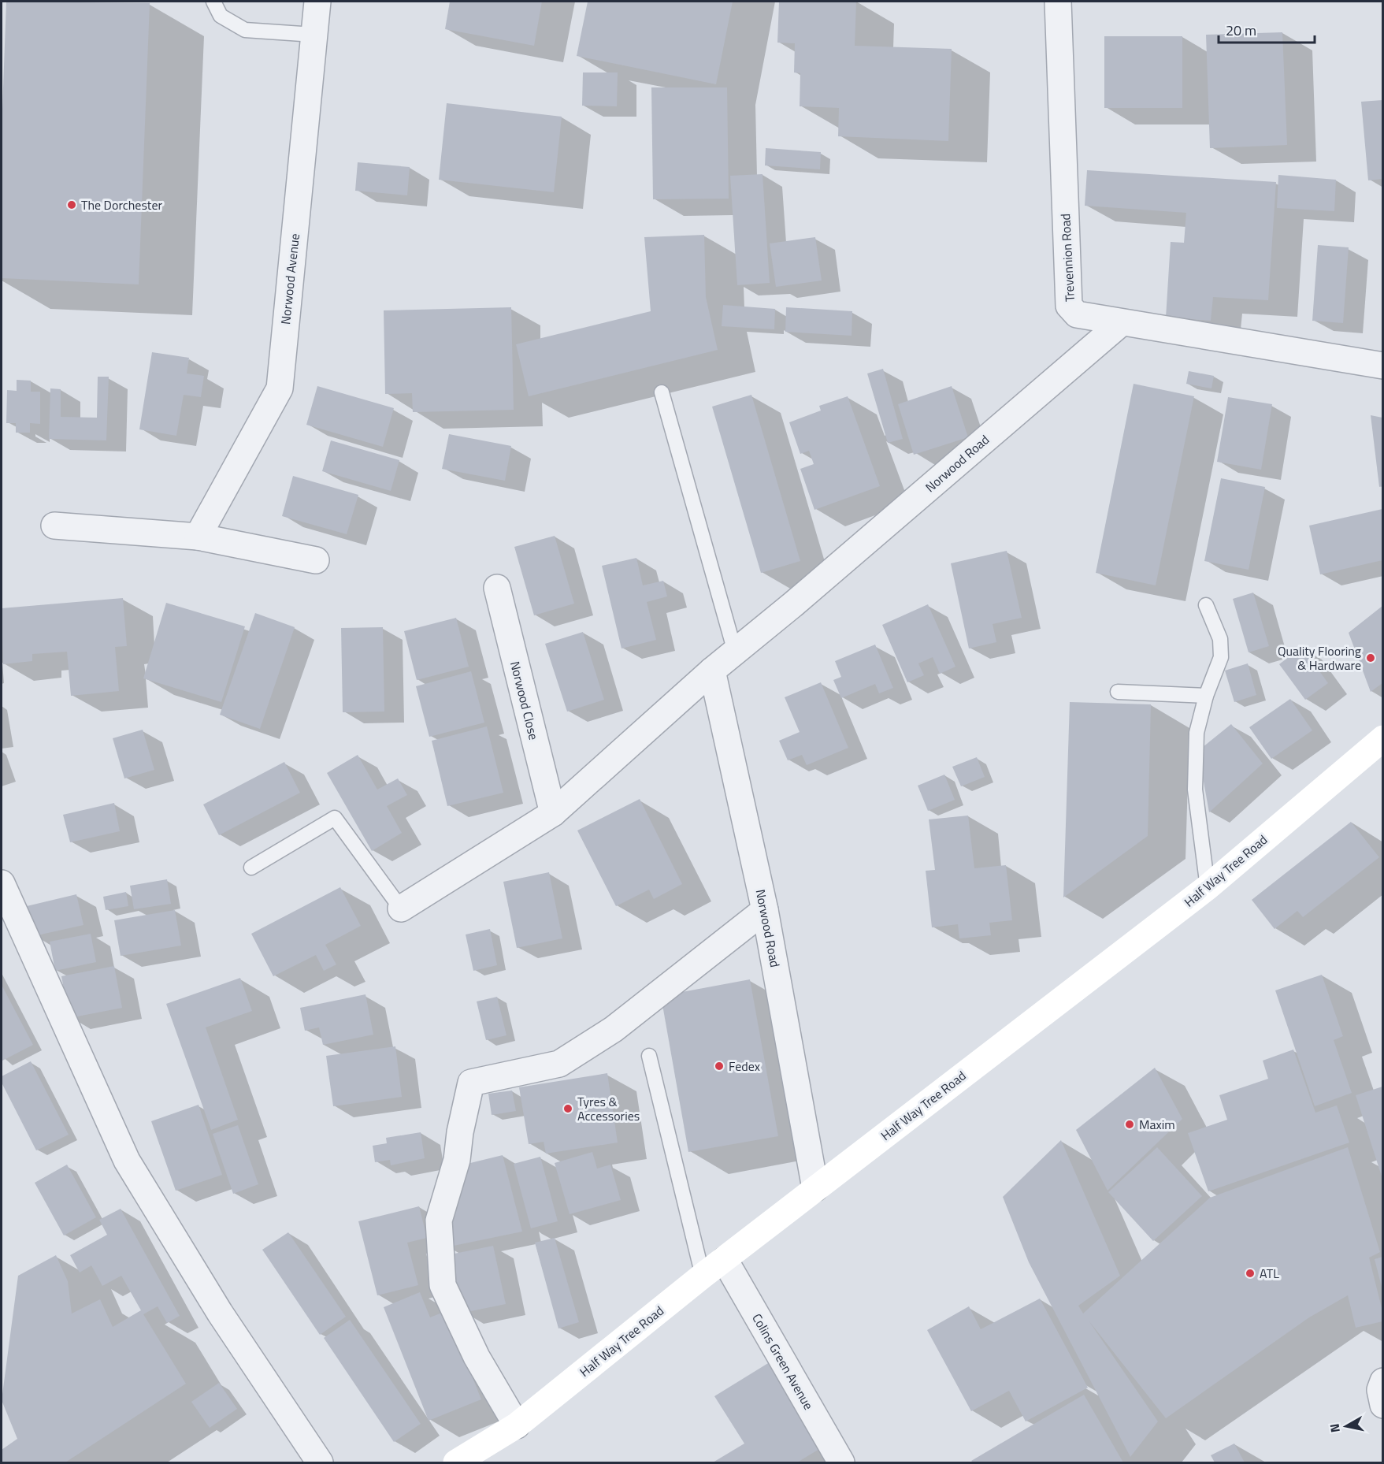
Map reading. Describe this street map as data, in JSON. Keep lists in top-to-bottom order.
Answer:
{
  "streets": {
    "main road": ["Half Way Tree Road"],
    "street": [
      "Trevennion Road",
      "Norwood Avenue",
      "Norwood Road",
      "Norwood Close",
      "Colins Green Avenue"
    ]
  },
  "crossings": [
    ["Trevennion Road", "Norwood Road"],
    ["Norwood Road", "Norwood Close"],
    ["Norwood Road", "Half Way Tree Road"],
    ["Half Way Tree Road", "Colins Green Avenue"]
  ],
  "places": [
    "The Dorchester",
    "Quality Flooring & Hardware",
    "Fedex",
    "Tyres & Accessories",
    "Maxim",
    "ATL"
  ],
  "scale_bar": "20 m",
  "north": "left"
}
